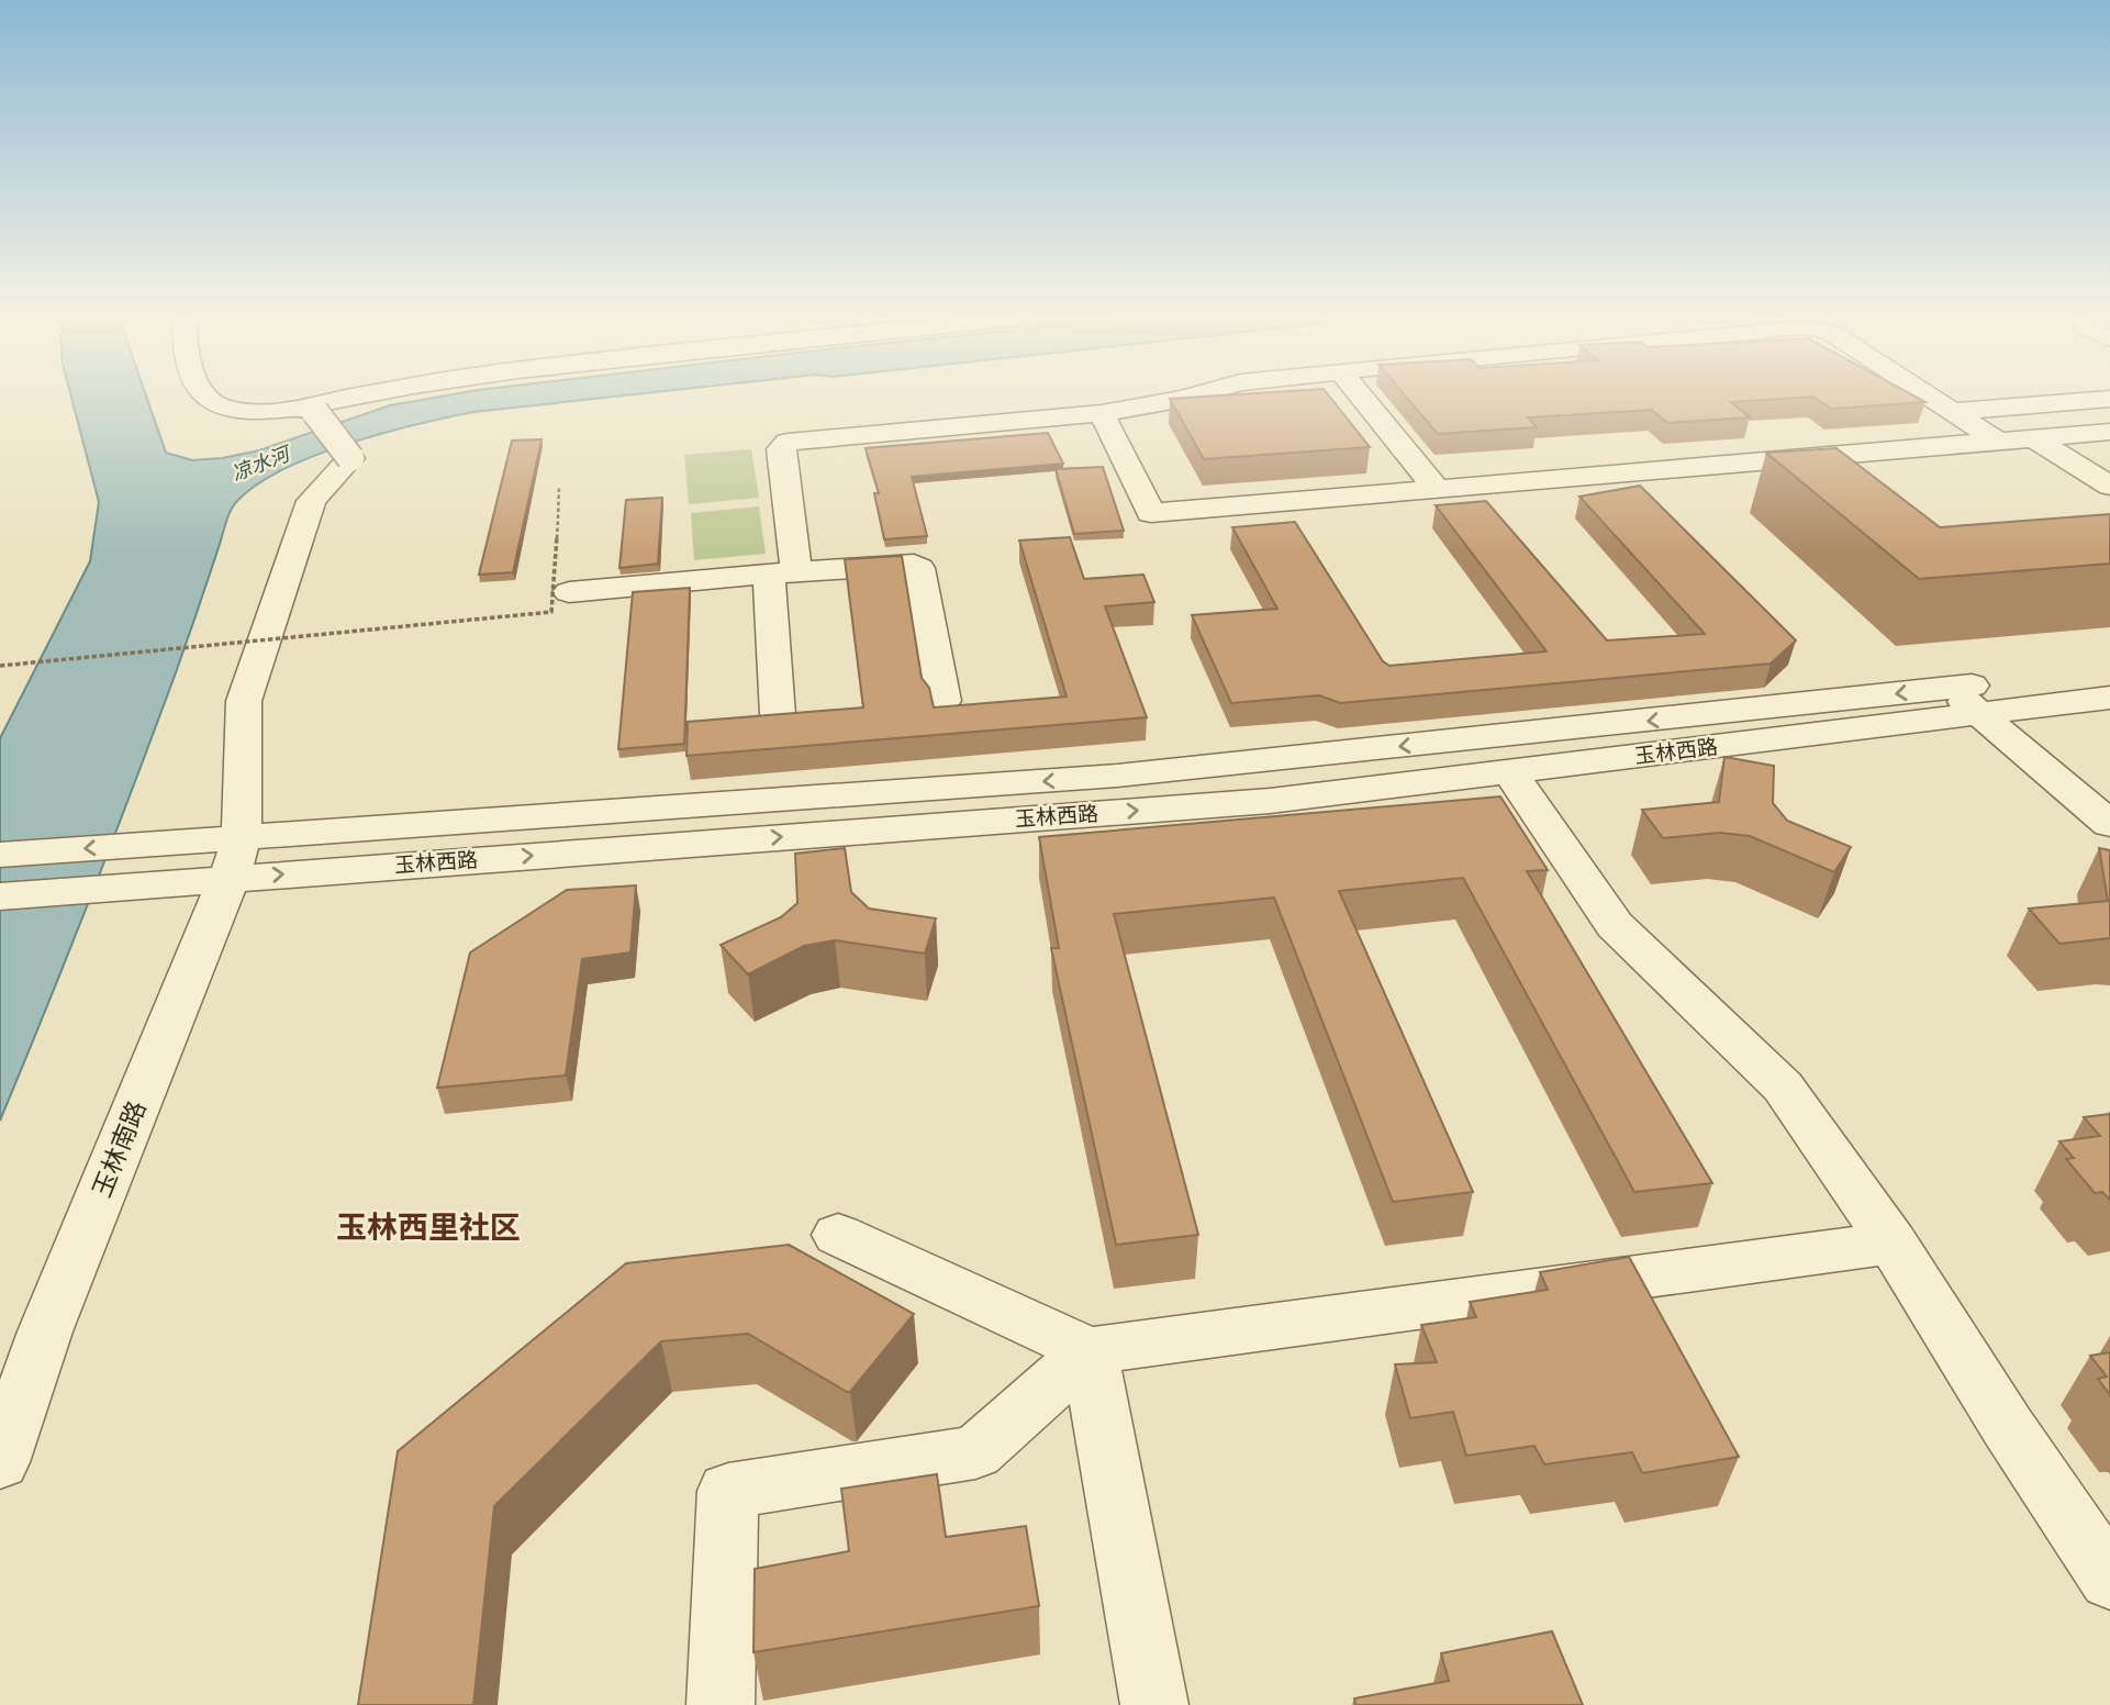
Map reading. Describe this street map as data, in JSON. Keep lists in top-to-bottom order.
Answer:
{
  "streets": {
    "street": ["玉林西路", "玉林南路"]
  },
  "crossings": [
    ["玉林西路", "玉林南路"]
  ],
  "districts": ["玉林西里社区"],
  "water": ["凉水河"]
}
